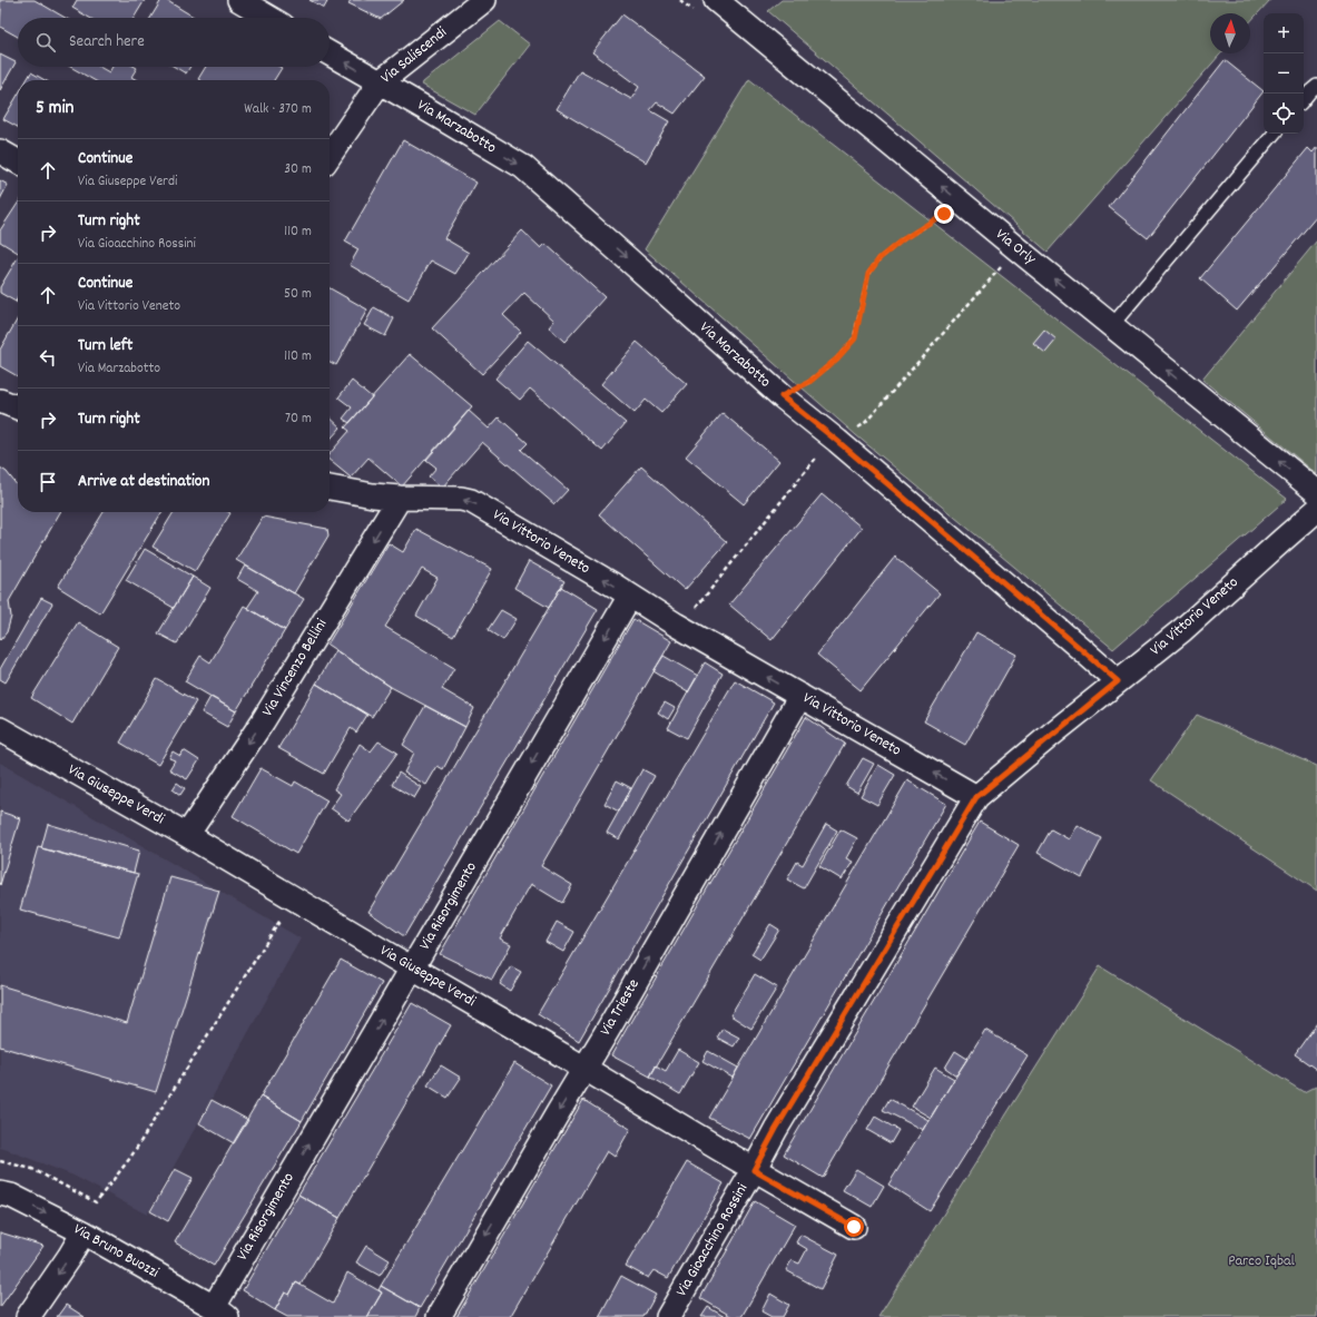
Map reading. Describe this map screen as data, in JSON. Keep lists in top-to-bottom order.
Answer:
{
  "streets": {
    "street": [
      "Via Saliscendi",
      "Via Marzabotto",
      "Via Orly",
      "Via Vittorio Veneto",
      "Via Vincenzo Bellini",
      "Via Giuseppe Verdi",
      "Via Risorgimento",
      "Via Trieste",
      "Via Gioacchino Rossini",
      "Via Bruno Buozzi"
    ]
  },
  "crossings": [
    ["Via Saliscendi", "Via Marzabotto"],
    ["Via Marzabotto", "Via Vittorio Veneto"],
    ["Via Vittorio Veneto", "Via Vincenzo Bellini"],
    ["Via Vittorio Veneto", "Via Risorgimento"],
    ["Via Vittorio Veneto", "Via Trieste"],
    ["Via Vittorio Veneto", "Via Gioacchino Rossini"],
    ["Via Vincenzo Bellini", "Via Giuseppe Verdi"],
    ["Via Giuseppe Verdi", "Via Risorgimento"],
    ["Via Giuseppe Verdi", "Via Trieste"],
    ["Via Giuseppe Verdi", "Via Gioacchino Rossini"],
    ["Via Risorgimento", "Via Bruno Buozzi"]
  ],
  "one_way": [
    "Via Orly",
    "Via Vittorio Veneto",
    "Via Vincenzo Bellini",
    "Via Bruno Buozzi"
  ],
  "parks": ["Parco Iqbal"],
  "north": "top",
  "page": {
    "map_buttons": ["+", "−"],
    "search": "Search here",
    "heading": ["5 min", "Walk · 370 m"],
    "list": [
      ["Continue", "Via Giuseppe Verdi", "30 m"],
      ["Turn right", "Via Gioacchino Rossini", "110 m"],
      ["Continue", "Via Vittorio Veneto", "50 m"],
      ["Turn left", "Via Marzabotto", "110 m"],
      ["Turn right", "70 m"],
      "Arrive at destination"
    ]
  }
}
